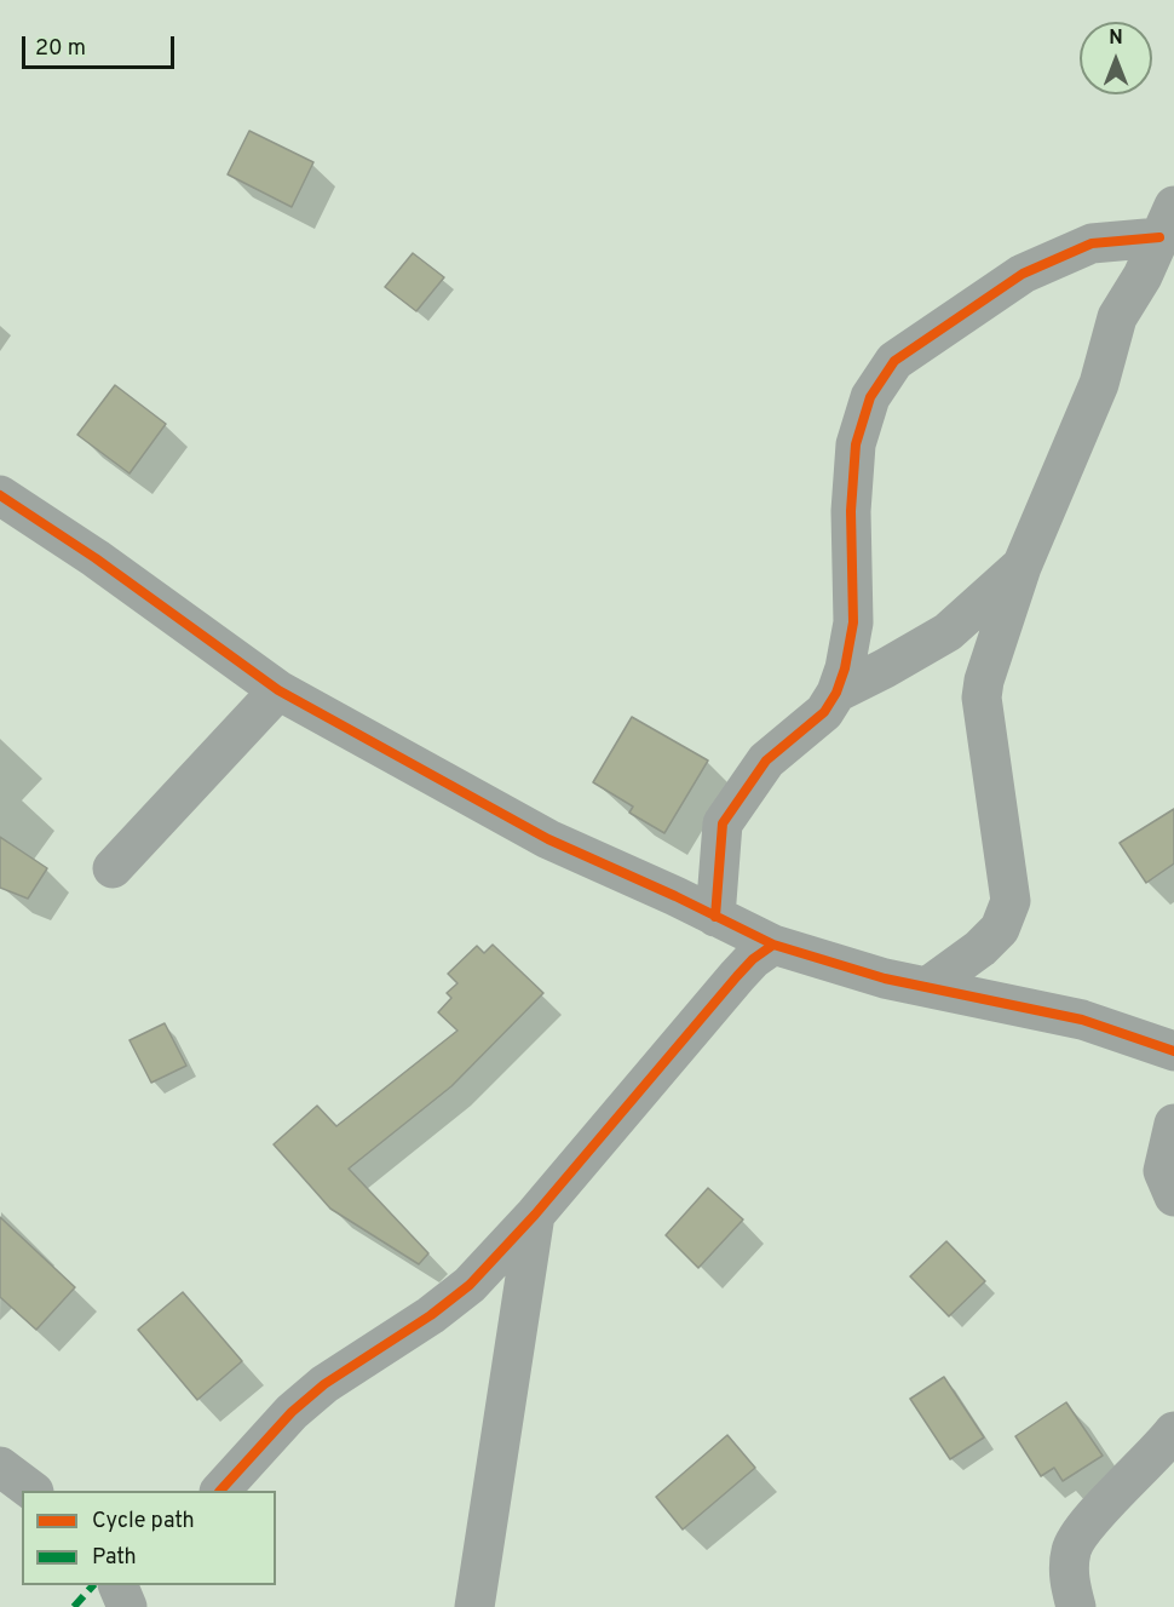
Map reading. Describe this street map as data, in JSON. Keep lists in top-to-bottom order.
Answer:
{
  "legend": ["Cycle path", "Path"],
  "scale_bar": "20 m",
  "north": "top"
}
